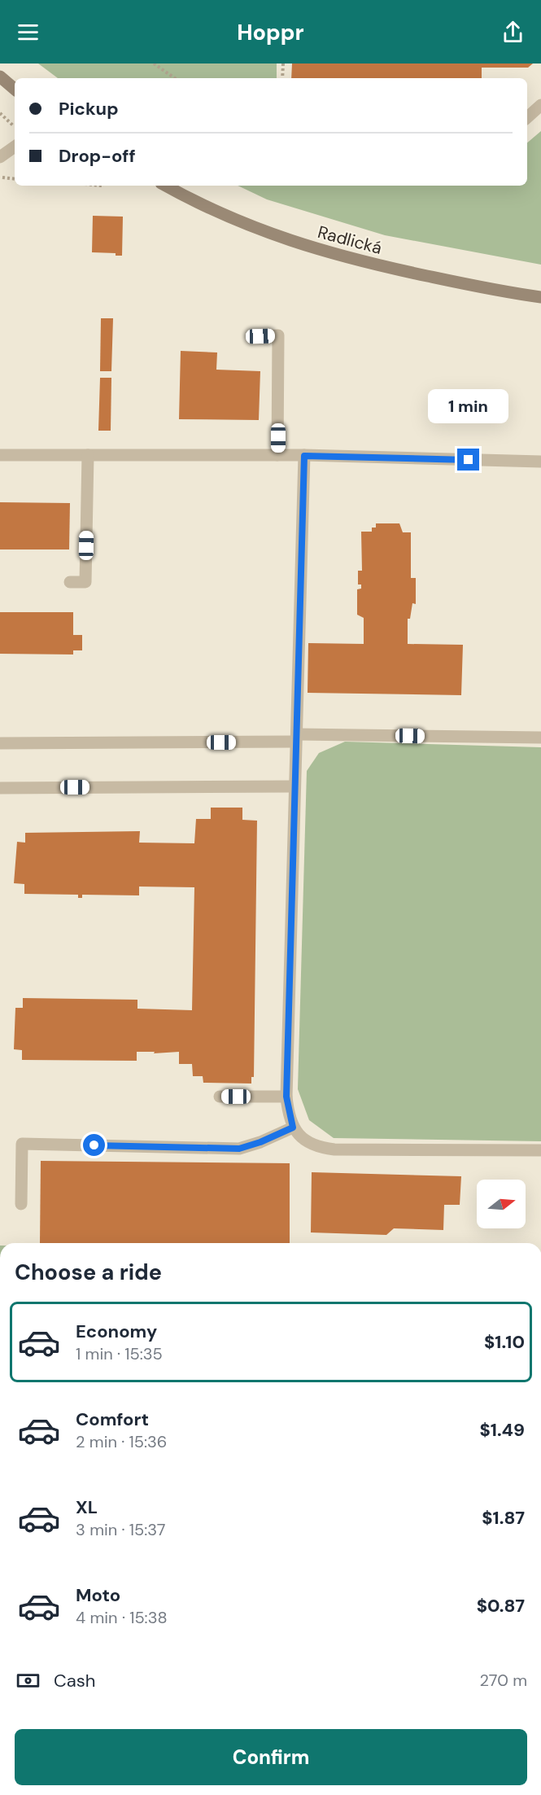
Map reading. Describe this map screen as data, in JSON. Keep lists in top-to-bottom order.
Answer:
{
  "streets": {
    "main road": ["Radlická"]
  },
  "north": "right",
  "page": {
    "header": "Hoppr",
    "banner": ["Pickup", "Drop-off"],
    "bubble": "1 min",
    "heading": "Choose a ride",
    "list": [
      {
        "name": "Economy",
        "note": "1 min · 15:35",
        "value": "$1.10"
      },
      {
        "name": "Comfort",
        "note": "2 min · 15:36",
        "value": "$1.49"
      },
      {
        "name": "XL",
        "note": "3 min · 15:37",
        "value": "$1.87"
      },
      {
        "name": "Moto",
        "note": "4 min · 15:38",
        "value": "$0.87"
      }
    ],
    "pay": ["Cash", "270 m"],
    "buttons": "Confirm"
  }
}
